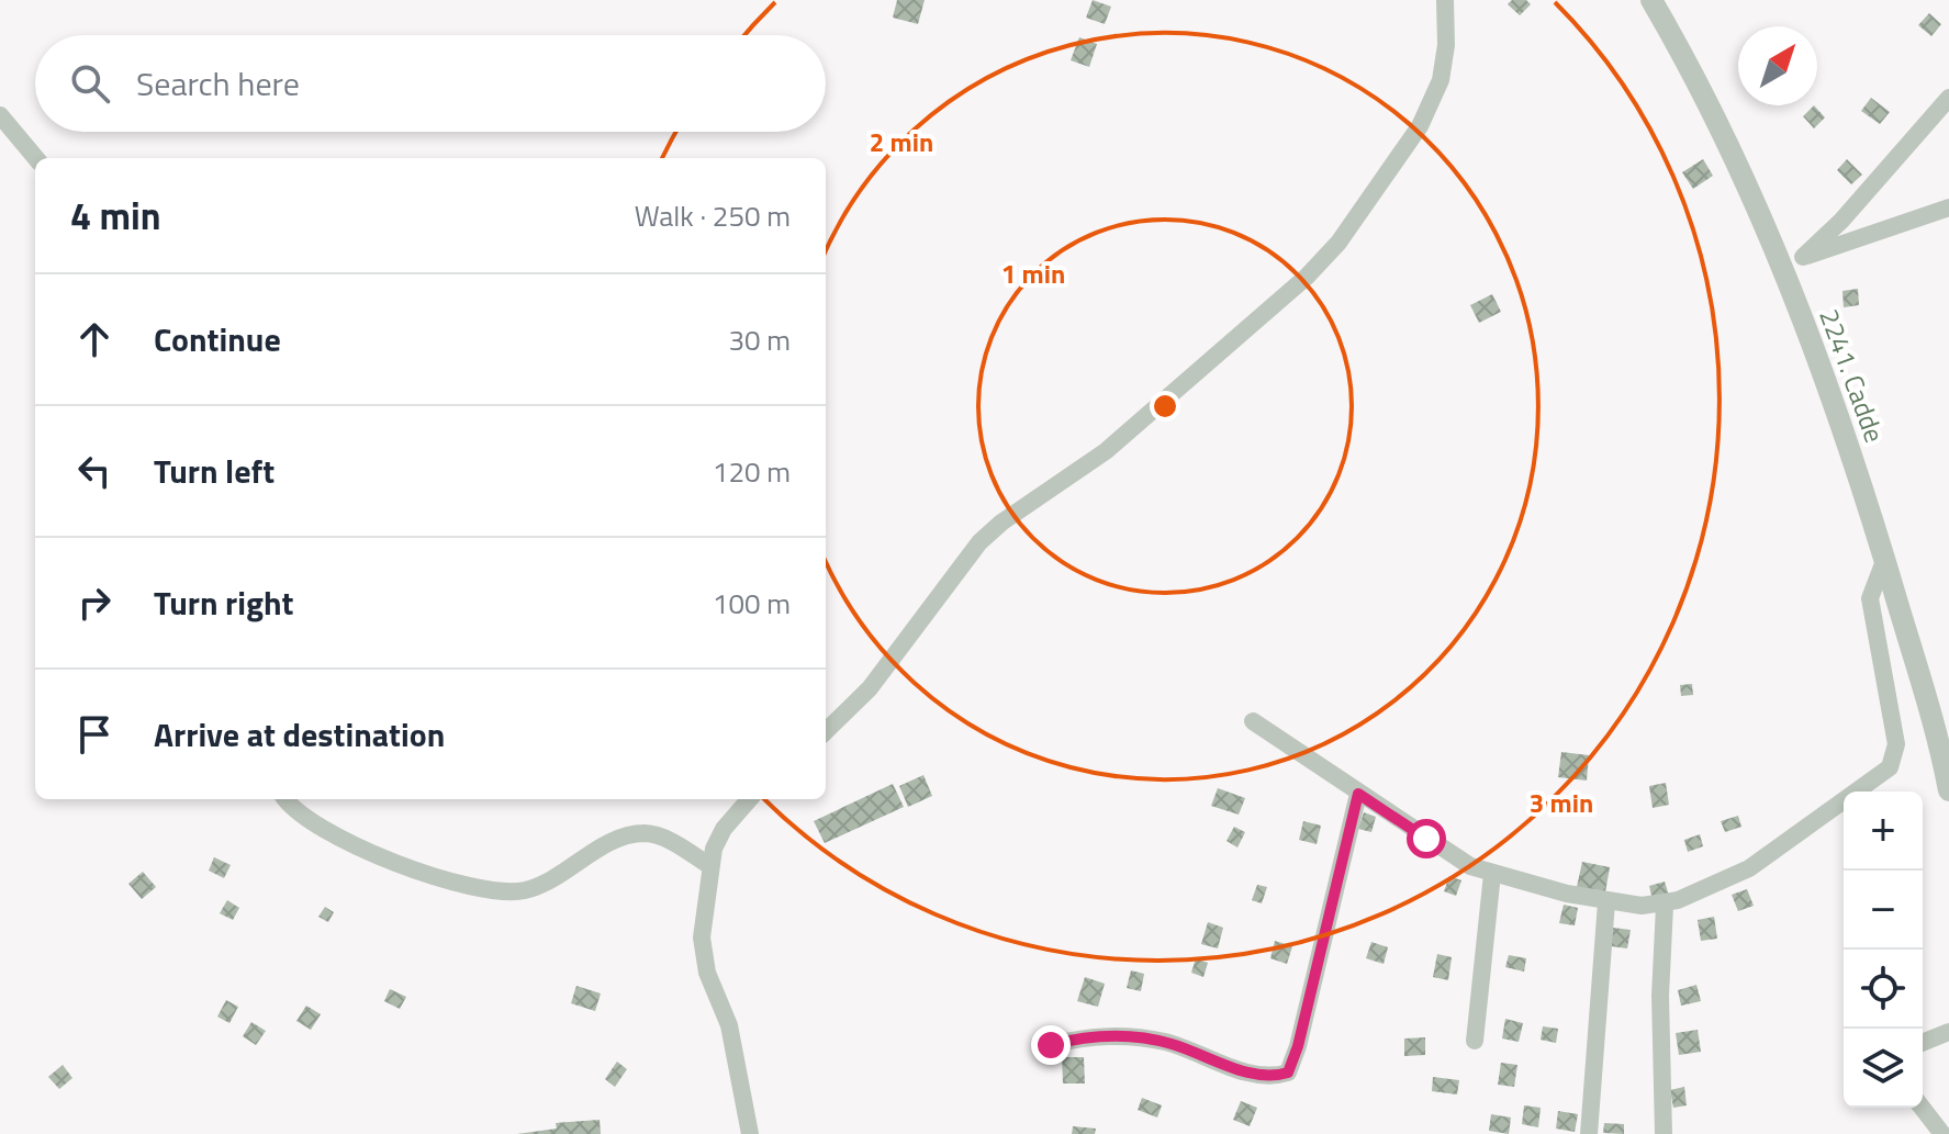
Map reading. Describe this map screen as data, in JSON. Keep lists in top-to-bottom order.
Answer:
{
  "streets": {
    "street": ["2241. Cadde"]
  },
  "north": "top right",
  "page": {
    "search": "Search here",
    "heading": ["4 min", "Walk · 250 m"],
    "list": [
      ["Continue", "30 m"],
      ["Turn left", "120 m"],
      ["Turn right", "100 m"],
      "Arrive at destination"
    ],
    "map_buttons": ["+", "−"]
  },
  "rings": ["2 min", "1 min", "3 min"]
}
